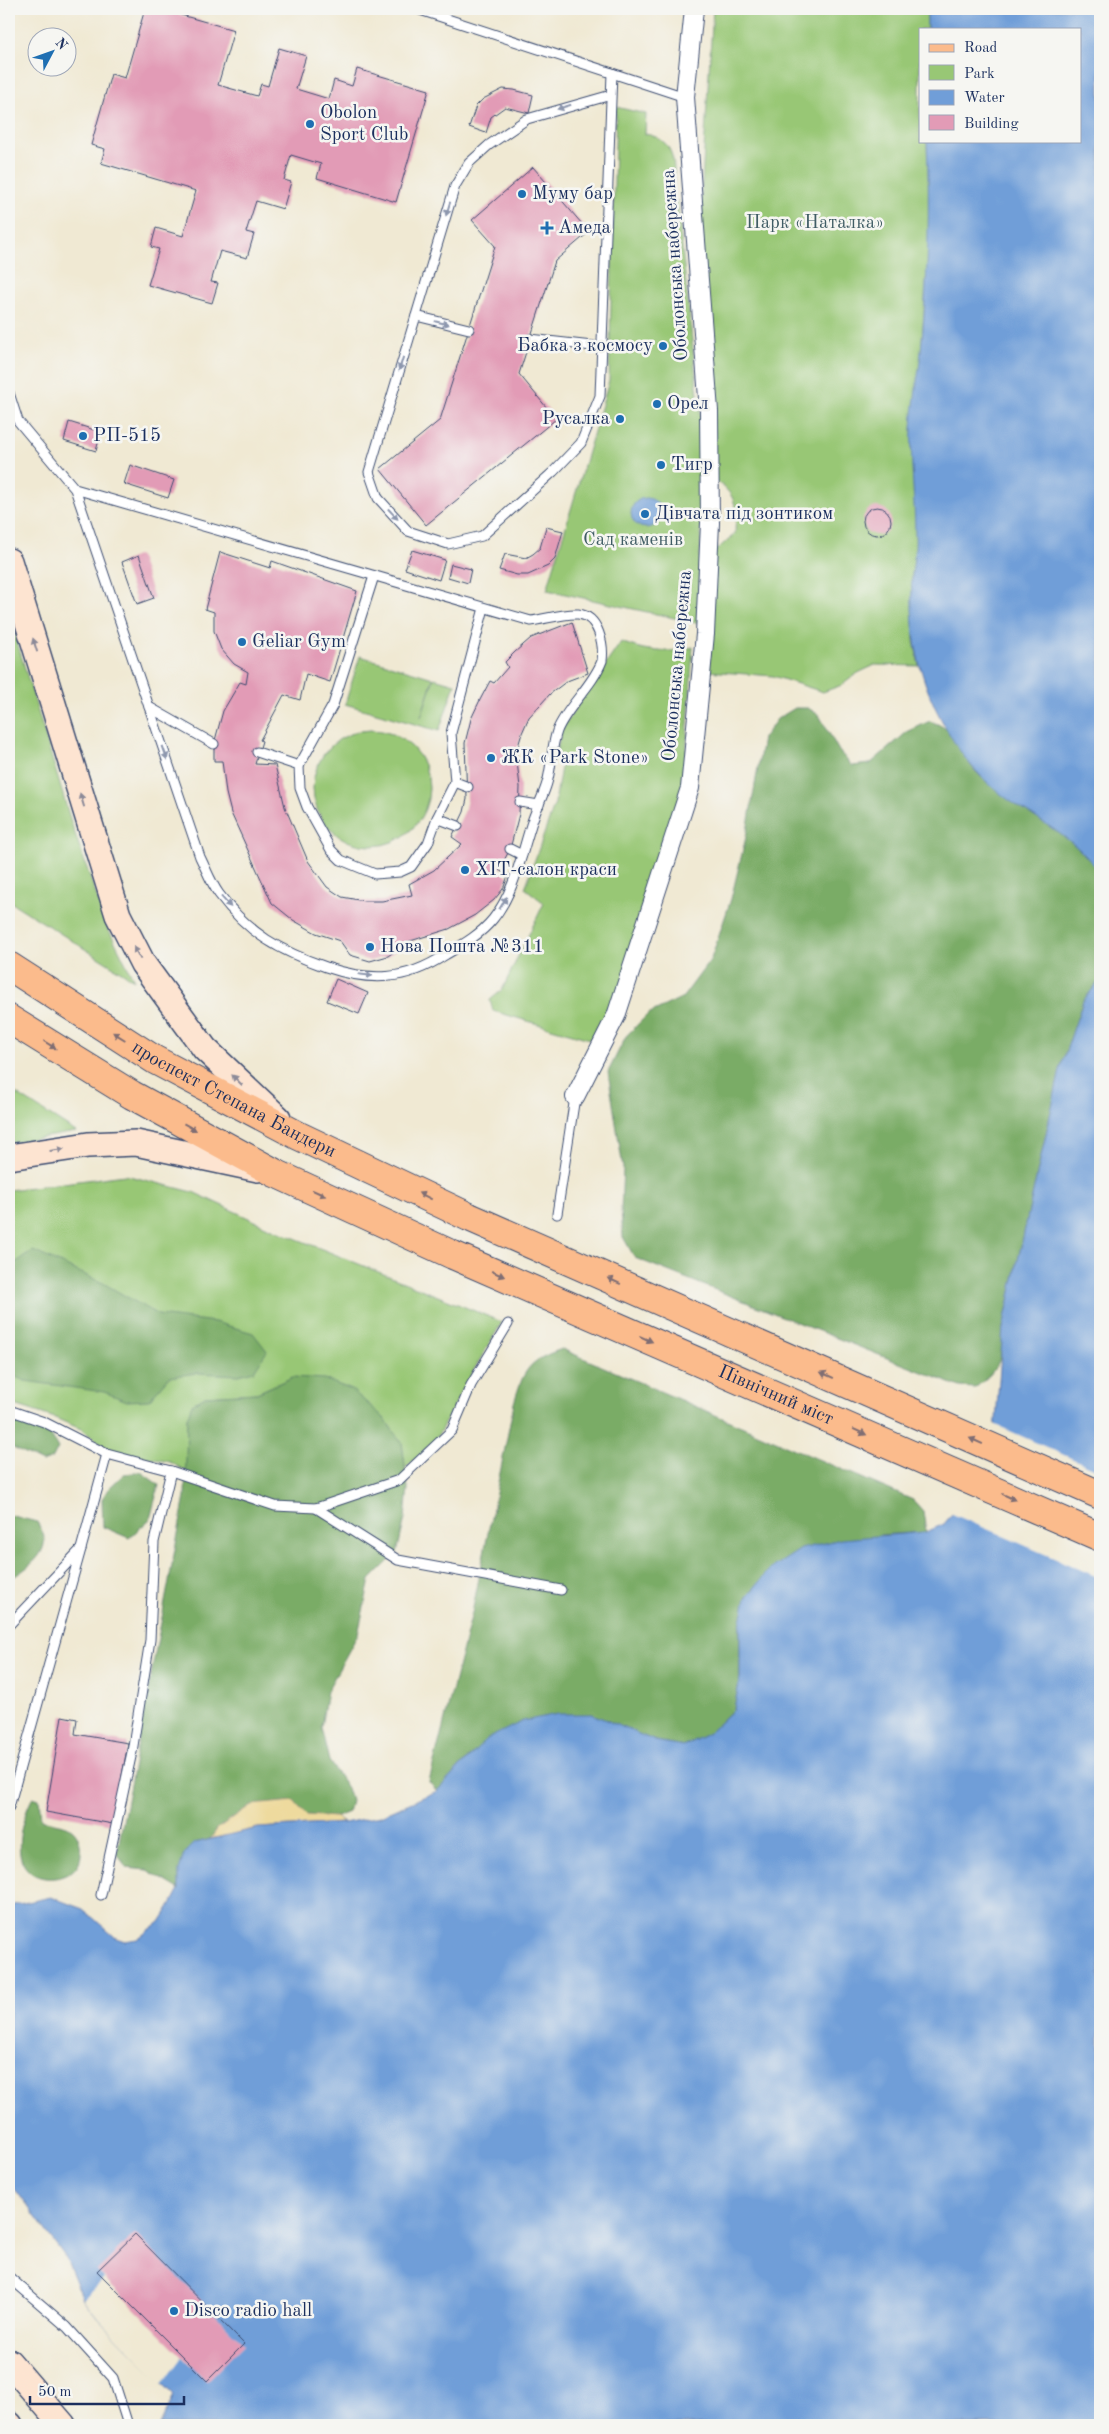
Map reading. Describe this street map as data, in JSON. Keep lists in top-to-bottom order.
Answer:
{
  "streets": {
    "main road": ["проспект Степана Бандери", "Північний міст"],
    "street": ["Оболонська набережна"]
  },
  "crossings": [
    ["проспект Степана Бандери", "Північний міст"]
  ],
  "parks": ["Парк «Наталка»", "Сад каменів"],
  "places": {
    "other": [
      "Obolon Sport Club",
      "Муму бар",
      "Бабка з космосу",
      "Орел",
      "Русалка",
      "РП-515",
      "Тигр",
      "Дівчата під зонтиком",
      "Geliar Gym",
      "ЖК «Park Stone»",
      "ХІТ-салон краси",
      "Нова Пошта №311",
      "Disco radio hall"
    ],
    "health": ["Амеда"]
  },
  "legend": [
    "Road",
    "Park",
    "Water",
    "Building"
  ],
  "scale_bar": "50 m",
  "north": "top right"
}
